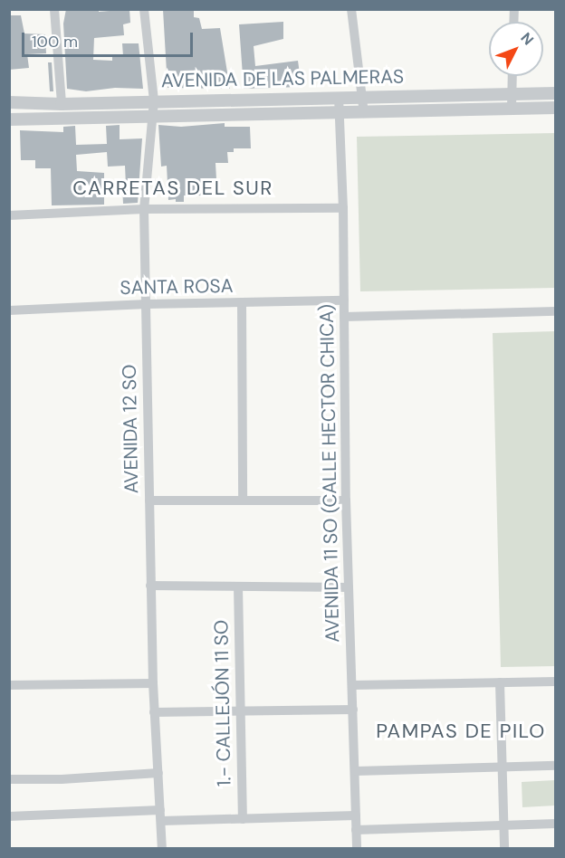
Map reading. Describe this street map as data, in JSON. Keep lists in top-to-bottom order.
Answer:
{
  "streets": {
    "street": [
      "AVENIDA DE LAS PALMERAS",
      "SANTA ROSA",
      "AVENIDA 12 SO",
      "AVENIDA 11 SO (CALLE HECTOR CHICA)",
      "1.- CALLEJÓN 11 SO"
    ]
  },
  "crossings": [
    ["AVENIDA DE LAS PALMERAS", "AVENIDA 12 SO"],
    ["AVENIDA DE LAS PALMERAS", "AVENIDA 11 SO (CALLE HECTOR CHICA)"],
    ["SANTA ROSA", "AVENIDA 12 SO"],
    ["SANTA ROSA", "AVENIDA 11 SO (CALLE HECTOR CHICA)"]
  ],
  "districts": ["CARRETAS DEL SUR", "PAMPAS DE PILO"],
  "scale_bar": "100 m",
  "north": "top right"
}
